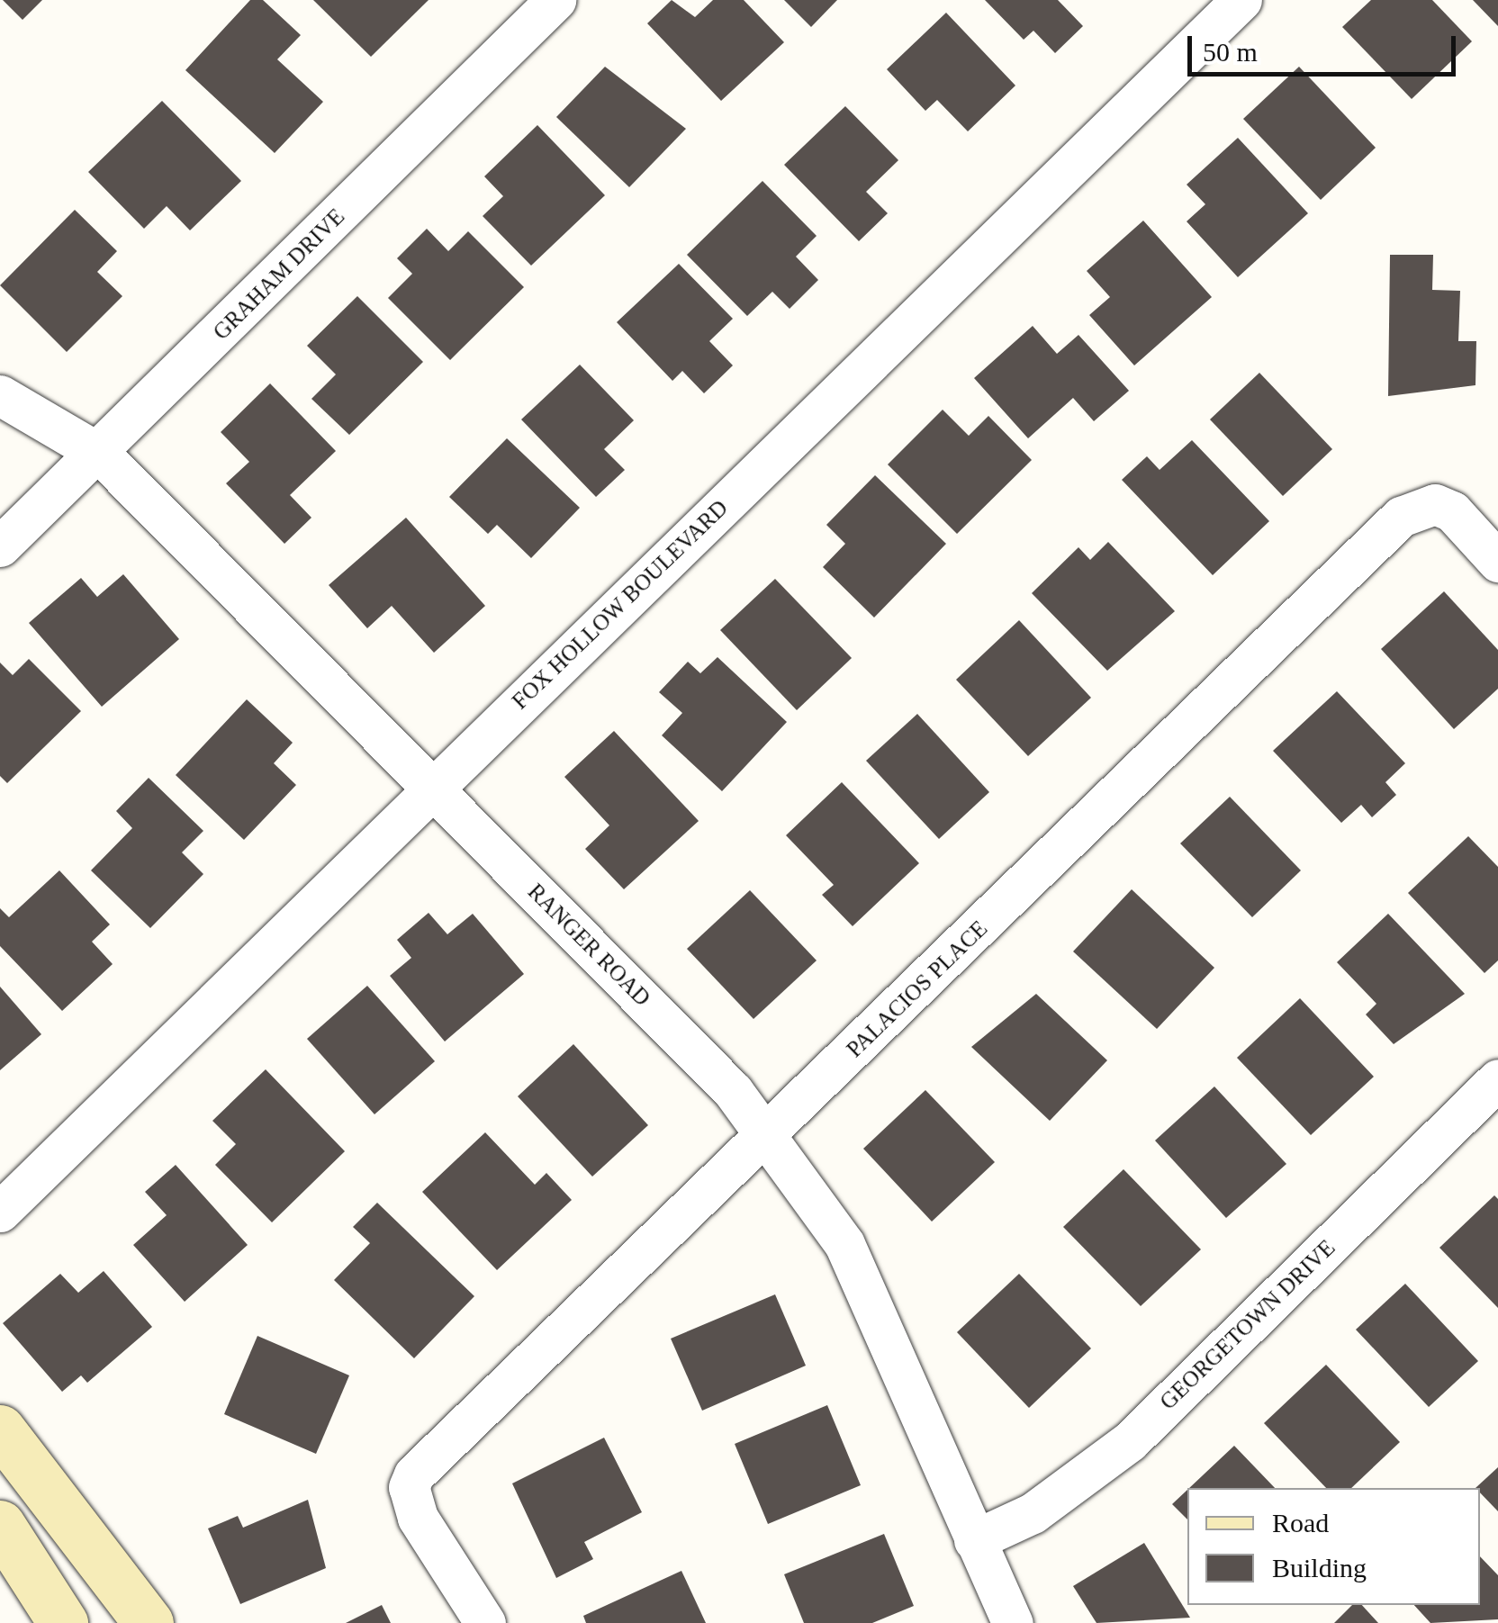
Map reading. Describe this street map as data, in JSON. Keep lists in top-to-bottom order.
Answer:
{
  "streets": {
    "street": [
      "GRAHAM DRIVE",
      "FOX HOLLOW BOULEVARD",
      "RANGER ROAD",
      "PALACIOS PLACE",
      "GEORGETOWN DRIVE"
    ]
  },
  "crossings": [
    ["GRAHAM DRIVE", "RANGER ROAD"],
    ["FOX HOLLOW BOULEVARD", "RANGER ROAD"],
    ["RANGER ROAD", "PALACIOS PLACE"],
    ["RANGER ROAD", "GEORGETOWN DRIVE"]
  ],
  "legend": ["Road", "Building"],
  "scale_bar": "50 m"
}
